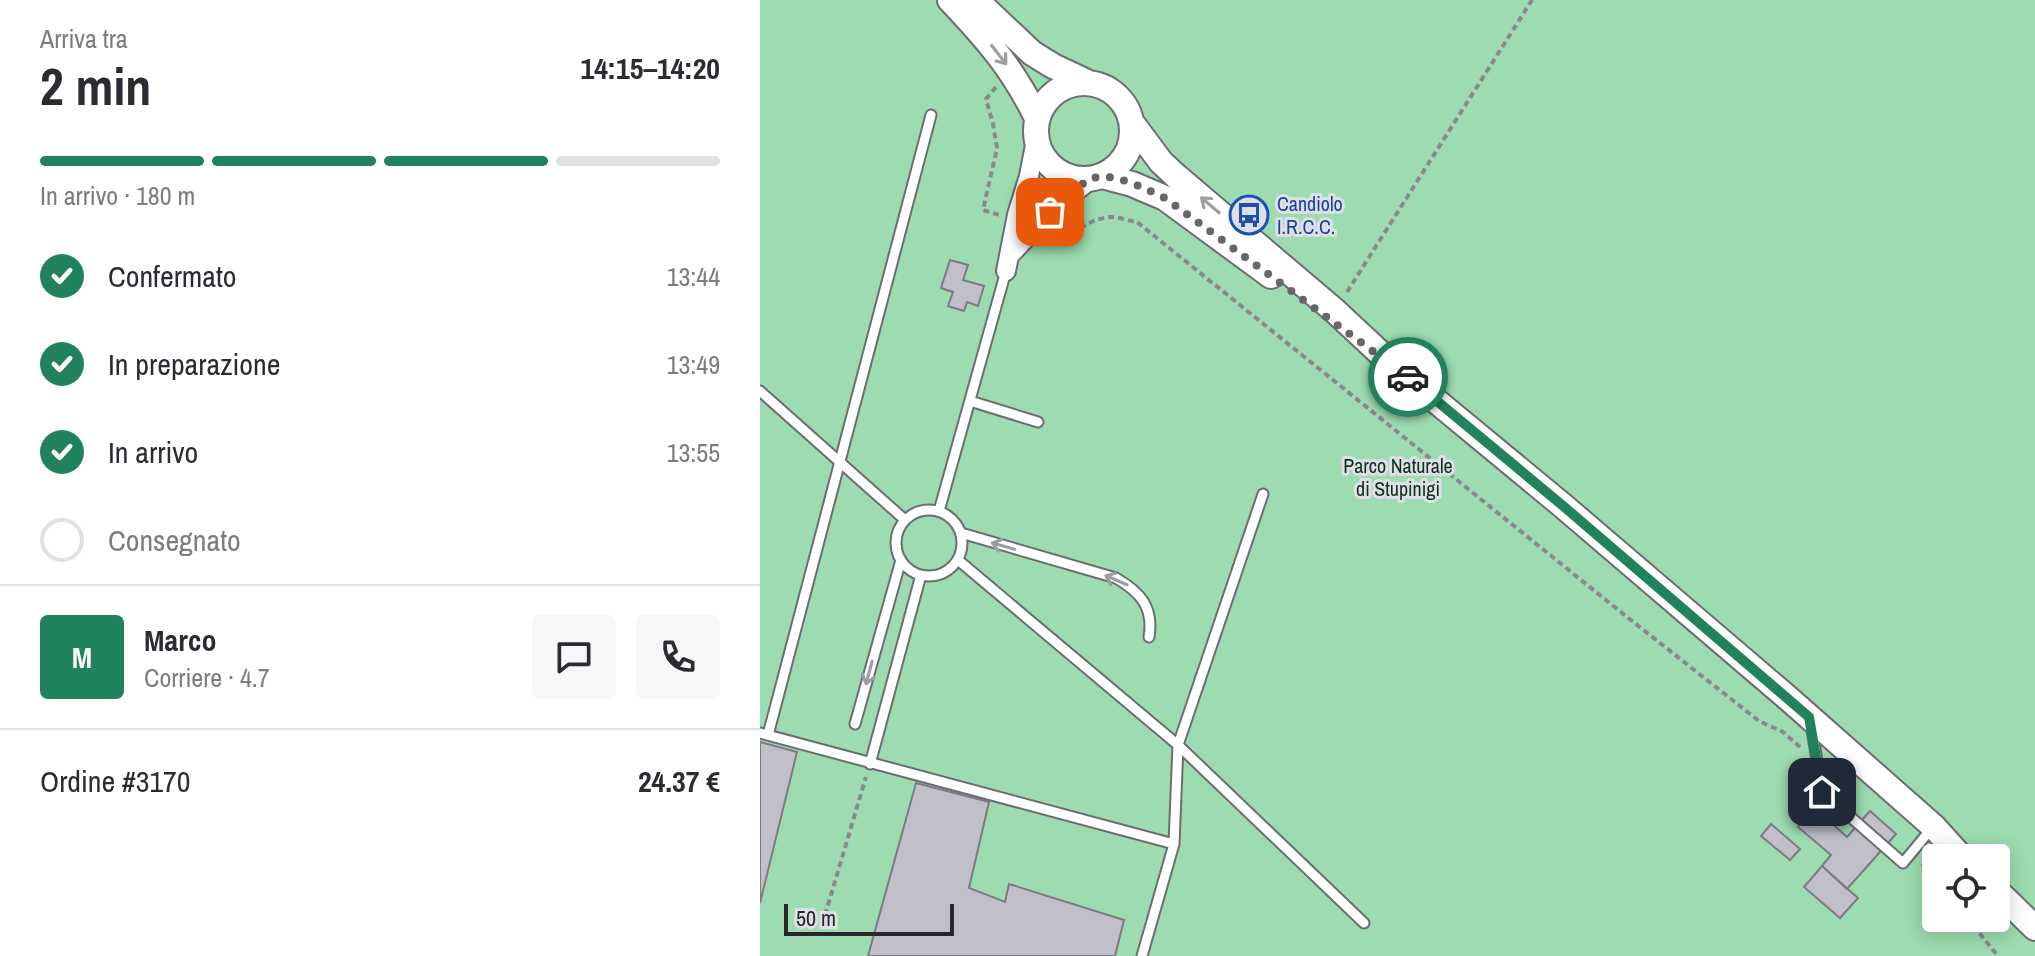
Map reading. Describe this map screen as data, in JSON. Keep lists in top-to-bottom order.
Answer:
{
  "parks": ["Parco Naturale di Stupinigi"],
  "places": {
    "bus stop": ["Candiolo I.R.C.C."]
  },
  "scale_bar": "50 m",
  "page": {
    "heading": ["2 min", "Arriva tra", "14:15–14:20"],
    "panel": [
      "Marco",
      "Corriere · 4.7",
      "Ordine #3170",
      "24.37 €"
    ],
    "bar": "In arrivo · 180 m",
    "list": [
      ["Confermato", "13:44"],
      ["In preparazione", "13:49"],
      ["In arrivo", "13:55"],
      "Consegnato"
    ],
    "round": "M",
    "scale": "50 m"
  }
}
